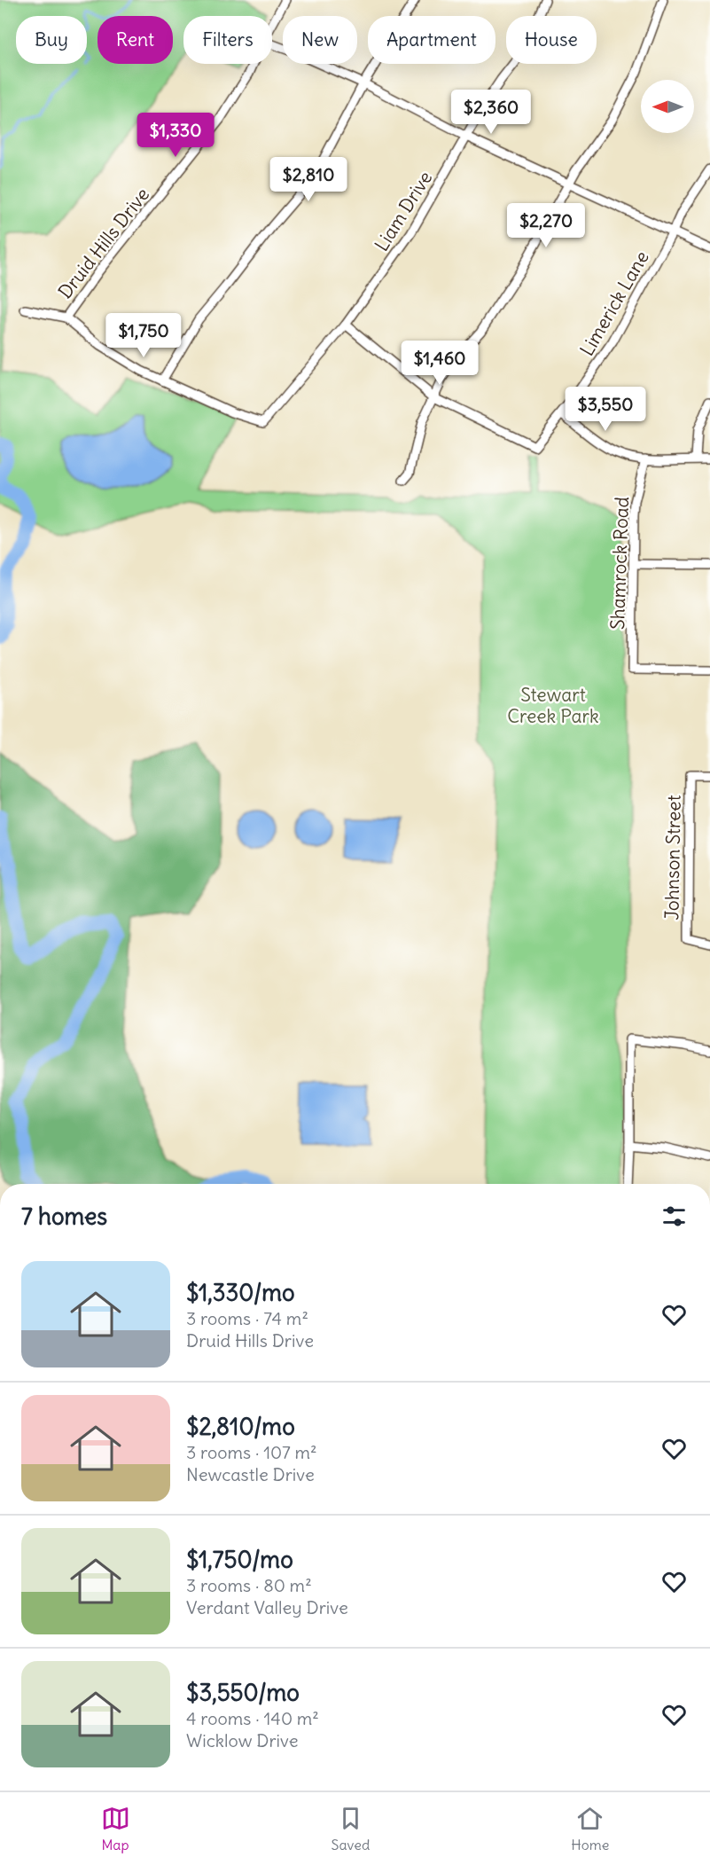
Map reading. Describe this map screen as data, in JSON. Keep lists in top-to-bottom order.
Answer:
{
  "streets": {
    "street": [
      "Liam Drive",
      "Druid Hills Drive",
      "Limerick Lane",
      "Shamrock Road",
      "Johnson Street"
    ]
  },
  "parks": ["Stewart Creek Park"],
  "north": "left",
  "page": {
    "chip": [
      "Buy",
      "Rent",
      "Filters",
      "New",
      "Apartment",
      "House"
    ],
    "price": [
      "$2,360",
      "$1,330",
      "$2,810",
      "$2,270",
      "$1,750",
      "$1,460",
      "$3,550"
    ],
    "heading": "7 homes",
    "list": [
      {
        "name": "$1,330/mo",
        "note": "3 rooms · 74 m² · Druid Hills Drive"
      },
      {
        "name": "$2,810/mo",
        "note": "3 rooms · 107 m² · Newcastle Drive"
      },
      {
        "name": "$1,750/mo",
        "note": "3 rooms · 80 m² · Verdant Valley Drive"
      },
      {
        "name": "$3,550/mo",
        "note": "4 rooms · 140 m² · Wicklow Drive"
      }
    ],
    "tabs": ["Map", "Saved", "Home"]
  }
}
